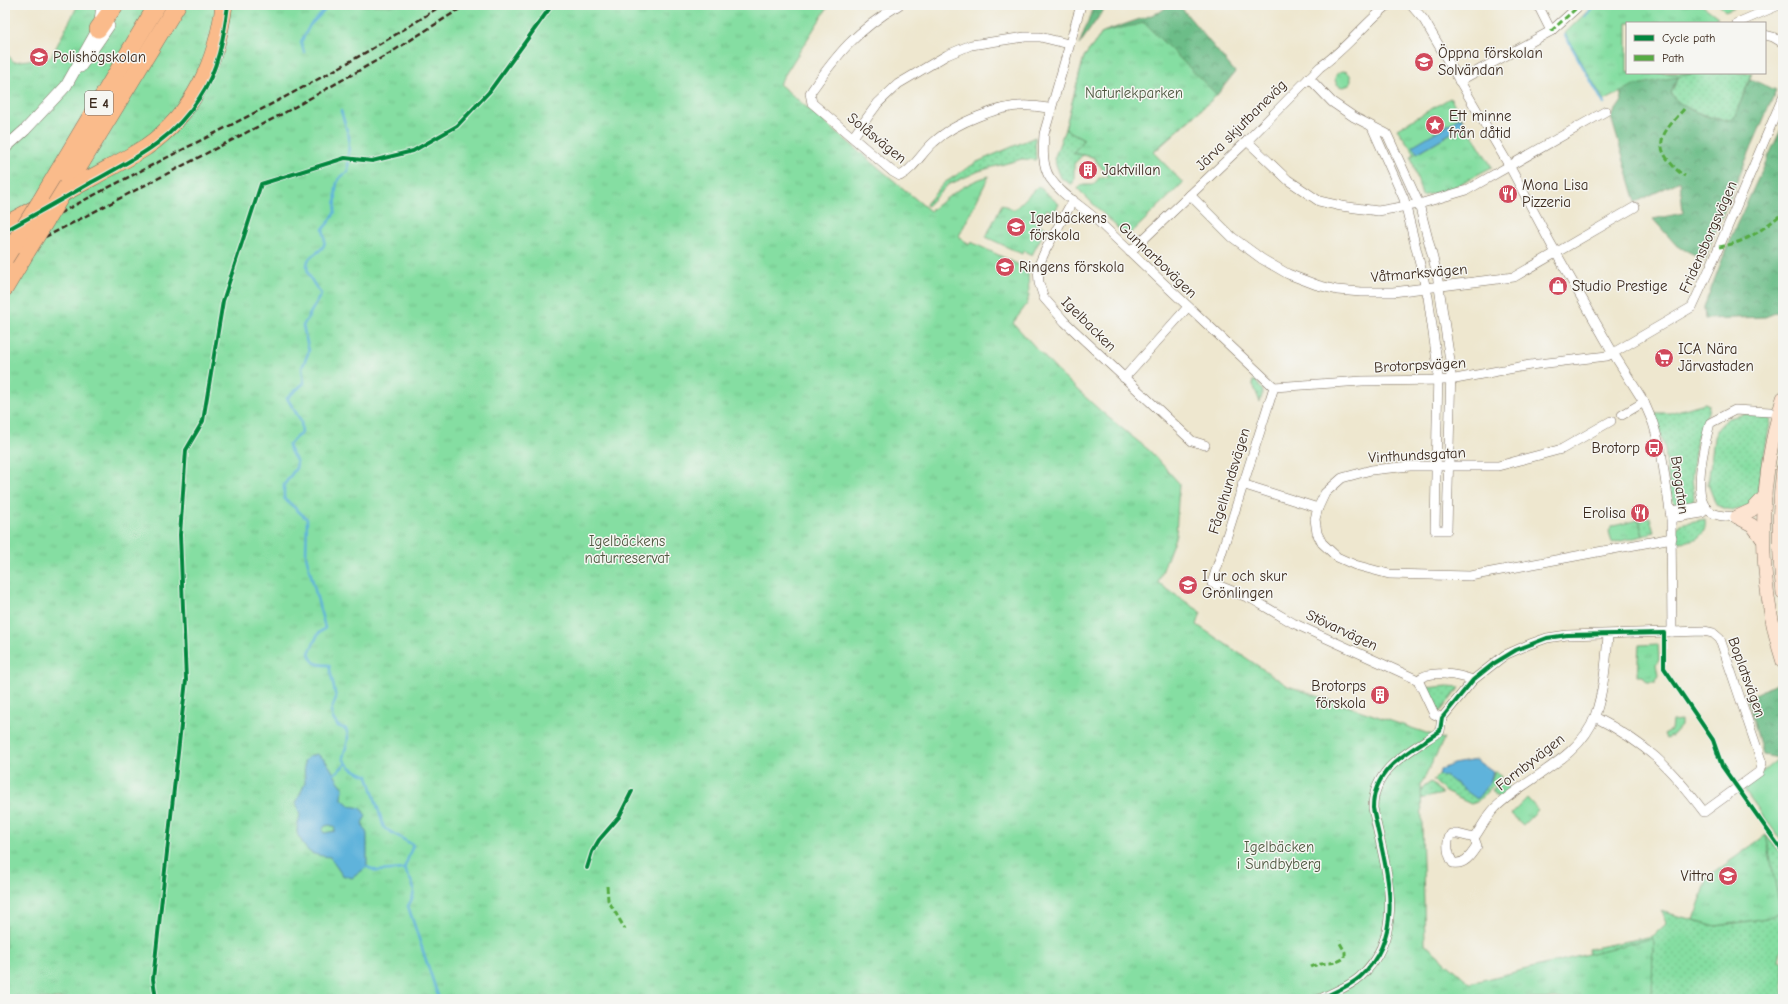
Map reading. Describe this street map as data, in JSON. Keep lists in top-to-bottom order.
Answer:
{
  "streets": {
    "highway": ["E 4"],
    "street": [
      "Järva skjutbaneväg",
      "Solåsvägen",
      "Fridensborgsvägen",
      "Gunnarbovägen",
      "Våtmarksvägen",
      "Igelbacken",
      "Brotorpsvägen",
      "Vinthundsgatan",
      "Fågelhundsvägen",
      "Brogatan",
      "Stövarvägen",
      "Boplatsvägen",
      "Fornbyvägen"
    ]
  },
  "crossings": [
    ["Järva skjutbaneväg", "Gunnarbovägen"],
    ["Järva skjutbaneväg", "Våtmarksvägen"],
    ["Solåsvägen", "Gunnarbovägen"],
    ["Fridensborgsvägen", "Brotorpsvägen"],
    ["Fridensborgsvägen", "Brogatan"],
    ["Gunnarbovägen", "Igelbacken"],
    ["Gunnarbovägen", "Brotorpsvägen"],
    ["Gunnarbovägen", "Fågelhundsvägen"],
    ["Brotorpsvägen", "Fågelhundsvägen"],
    ["Brotorpsvägen", "Brogatan"],
    ["Vinthundsgatan", "Brogatan"],
    ["Fågelhundsvägen", "Stövarvägen"],
    ["Brogatan", "Boplatsvägen"],
    ["Boplatsvägen", "Fornbyvägen"]
  ],
  "parks": ["Naturlekparken", "Igelbäckens naturreservat", "Igelbäcken i Sundbyberg"],
  "places": {
    "school or university": [
      "Polishögskolan",
      "Öppna förskolan Solvändan",
      "Igelbäckens förskola",
      "Ringens förskola",
      "I ur och skur Grönlingen",
      "Vittra"
    ],
    "place": ["Ett minne från dåtid"],
    "building": ["Jaktvillan", "Brotorps förskola"],
    "restaurant": ["Mona Lisa Pizzeria", "Erolisa"],
    "shop": ["Studio Prestige"],
    "supermarket": ["ICA Nära Järvastaden"],
    "bus stop": ["Brotorp"]
  },
  "legend": ["Cycle path", "Path"]
}
